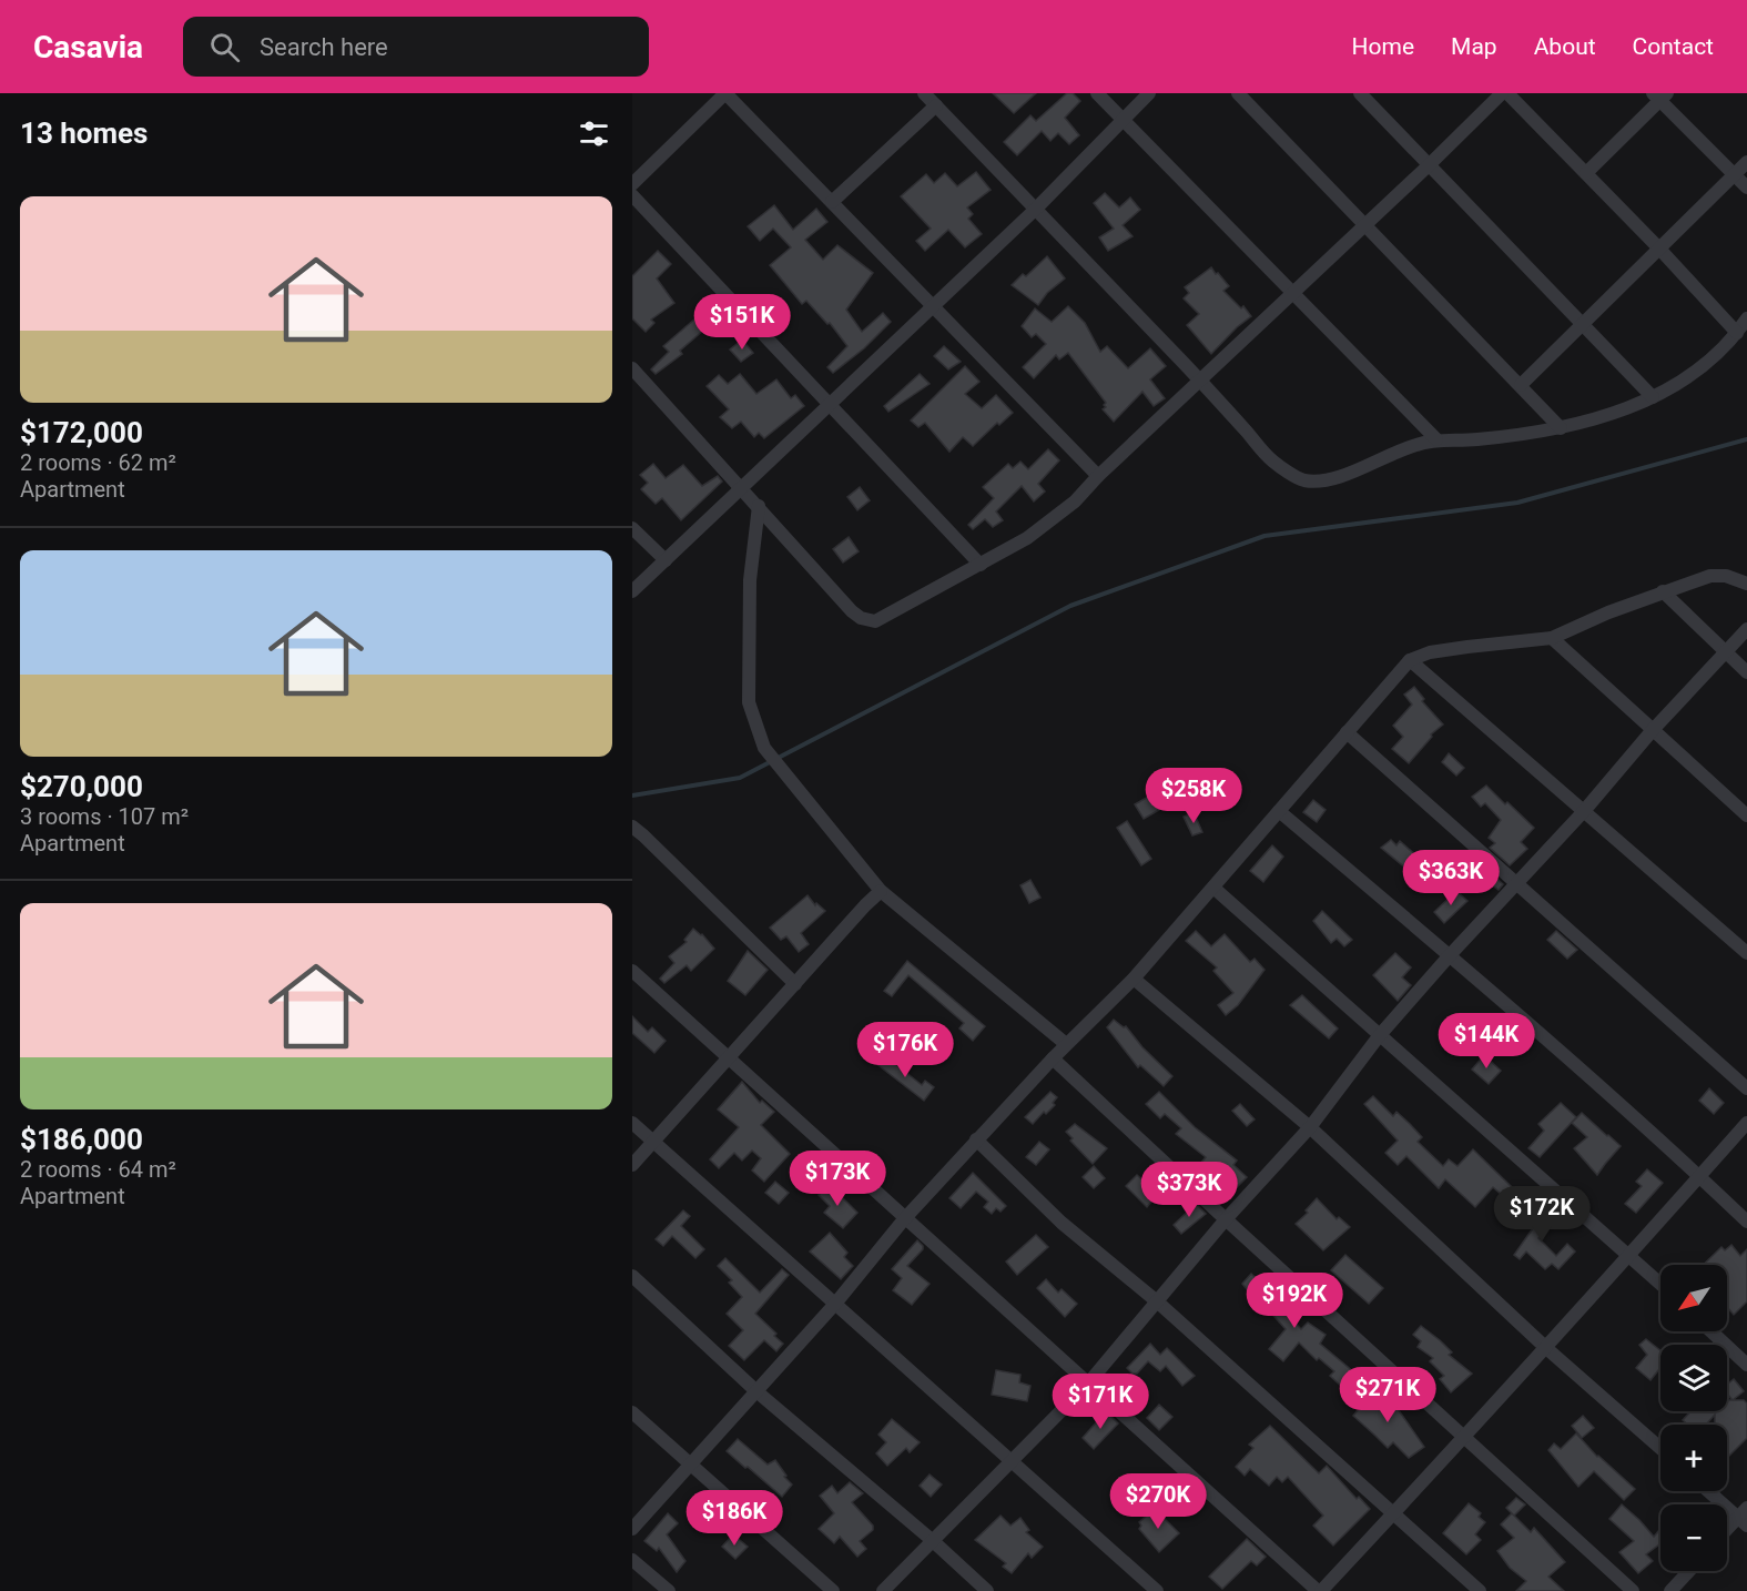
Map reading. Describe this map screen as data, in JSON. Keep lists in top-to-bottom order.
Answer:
{
  "north": "bottom left",
  "page": {
    "header": "Casavia",
    "search": "Search here",
    "nav": [
      "Home",
      "Map",
      "About",
      "Contact"
    ],
    "heading": "13 homes",
    "list": [
      {
        "name": "$172,000",
        "note": "2 rooms · 62 m² · Apartment"
      },
      {
        "name": "$270,000",
        "note": "3 rooms · 107 m² · Apartment"
      },
      {
        "name": "$186,000",
        "note": "2 rooms · 64 m² · Apartment"
      }
    ],
    "price": [
      "$151K",
      "$258K",
      "$363K",
      "$144K",
      "$176K",
      "$173K",
      "$373K",
      "$172K",
      "$192K",
      "$271K",
      "$171K",
      "$270K",
      "$186K"
    ],
    "map_buttons": ["+", "−"]
  }
}
